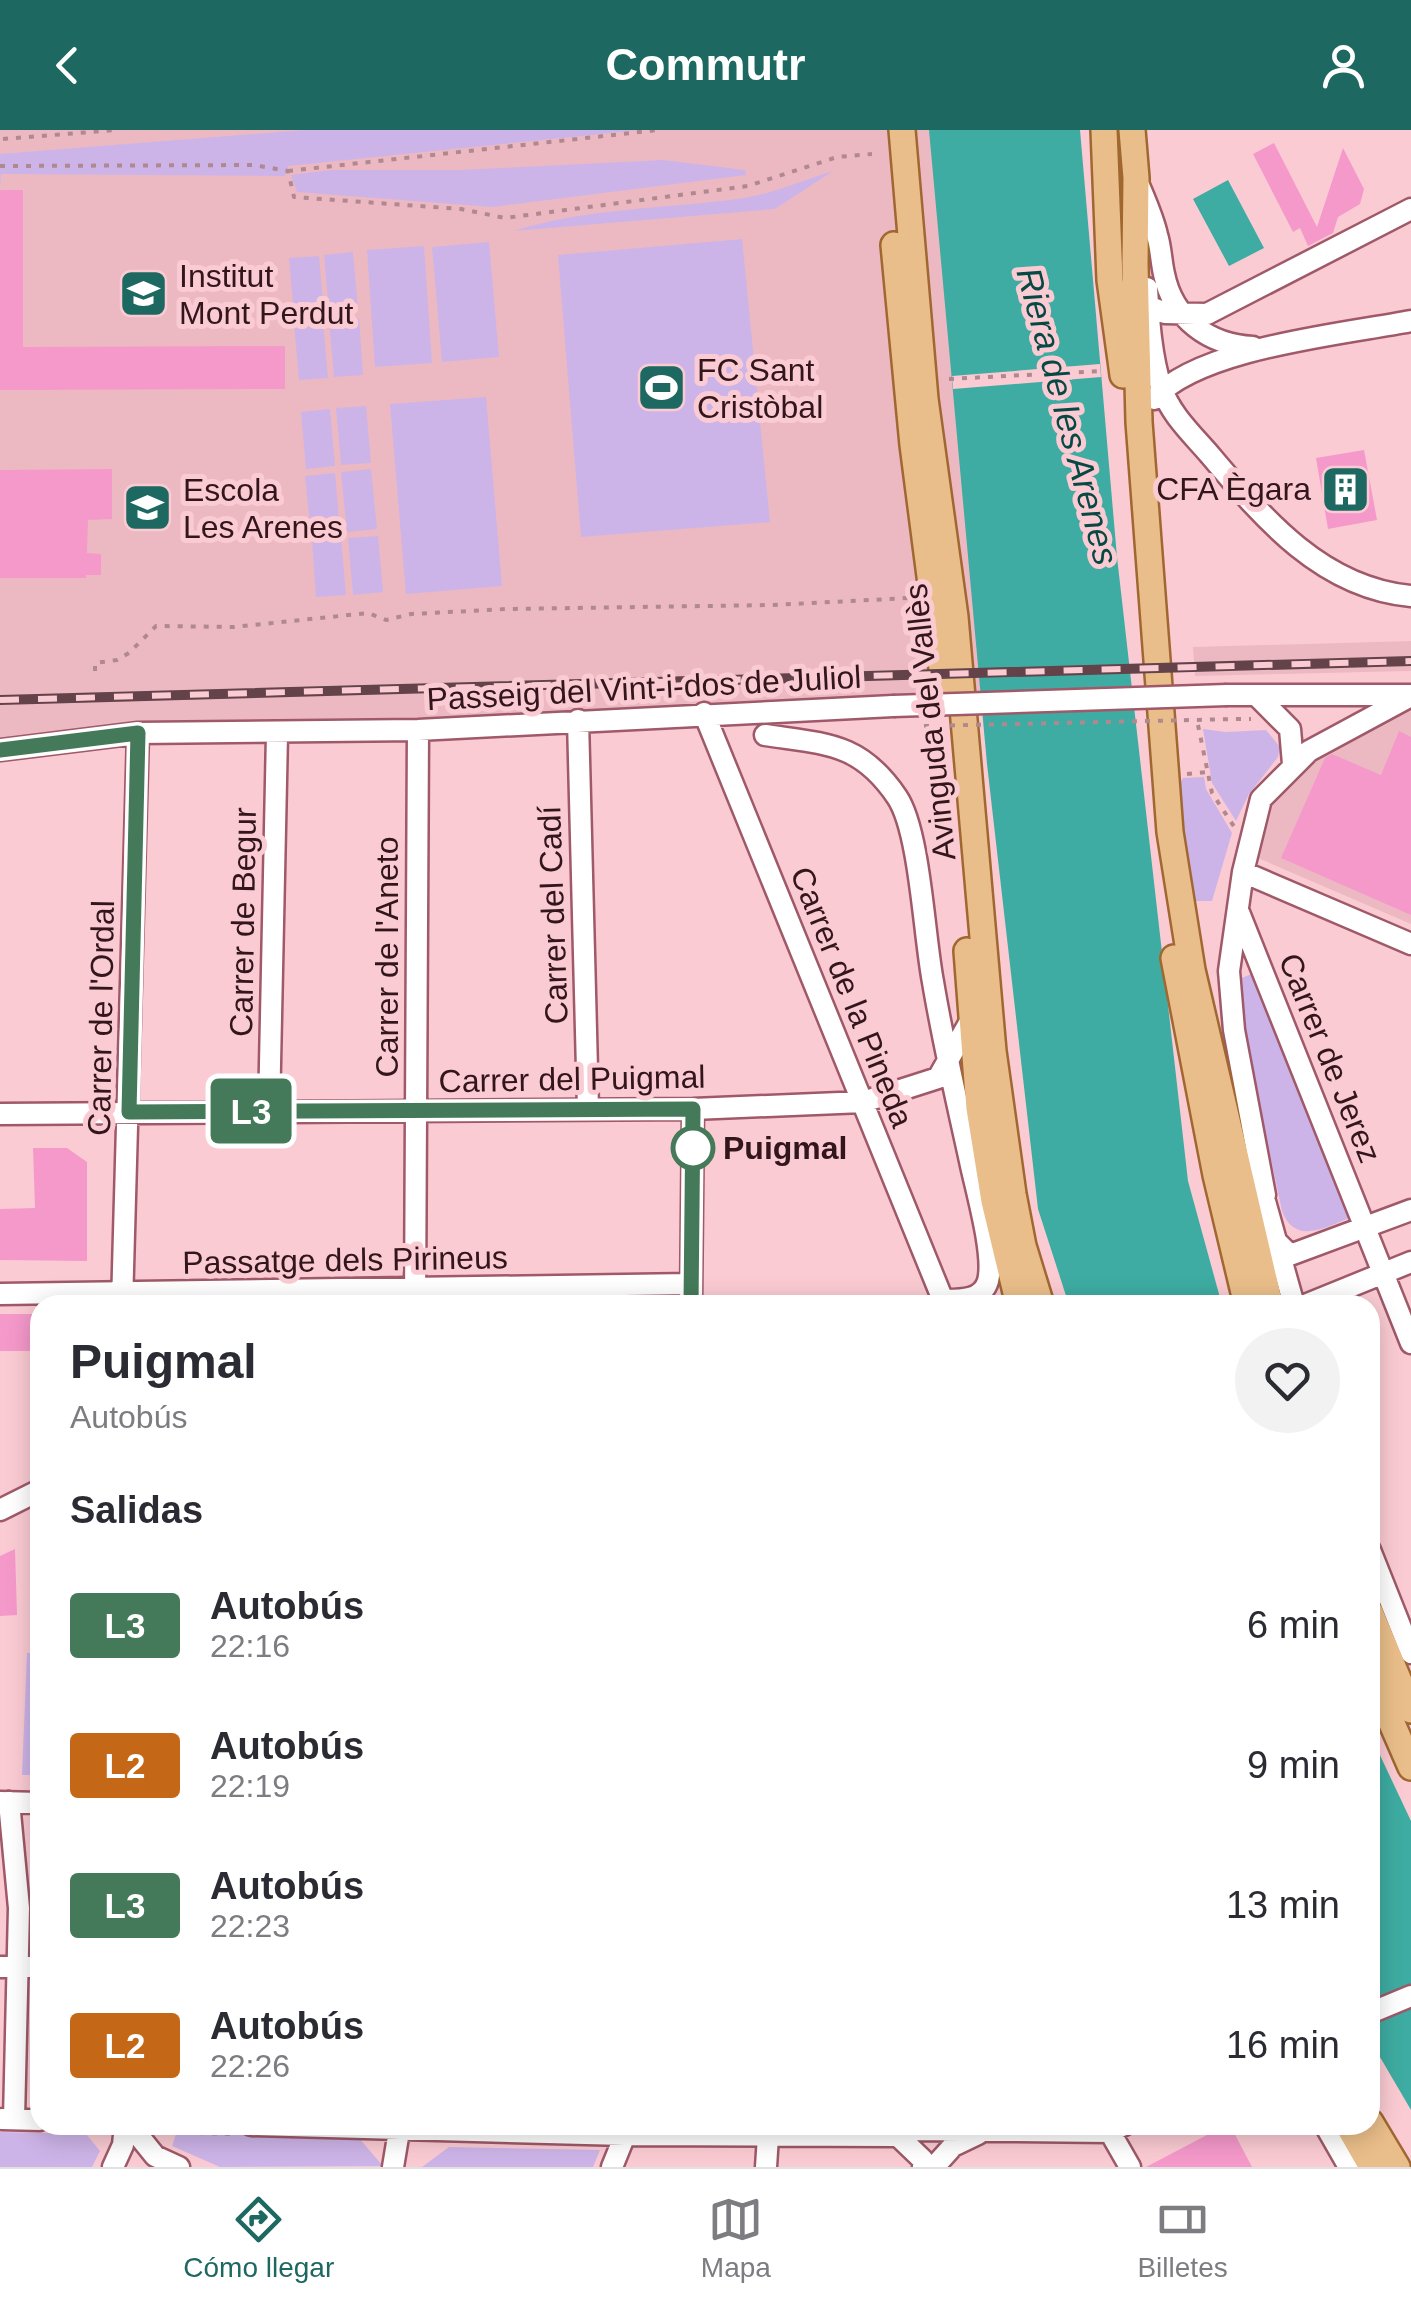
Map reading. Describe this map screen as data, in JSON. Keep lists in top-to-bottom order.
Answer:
{
  "streets": {
    "main road": ["Avinguda del Vallès"],
    "street": [
      "Passeig del Vint-i-dos de Juliol",
      "Carrer del Cadí",
      "Carrer de Begur",
      "Carrer de l'Aneto",
      "Carrer de la Pineda",
      "Carrer de l'Ordal",
      "Carrer de Jerez",
      "Carrer del Puigmal",
      "Passatge dels Pirineus"
    ]
  },
  "crossings": [
    ["Passeig del Vint-i-dos de Juliol", "Carrer del Cadí"],
    ["Passeig del Vint-i-dos de Juliol", "Carrer de Begur"],
    ["Passeig del Vint-i-dos de Juliol", "Carrer de l'Aneto"],
    ["Passeig del Vint-i-dos de Juliol", "Carrer de la Pineda"],
    ["Passeig del Vint-i-dos de Juliol", "Carrer de l'Ordal"],
    ["Avinguda del Vallès", "Carrer del Puigmal"],
    ["Carrer del Cadí", "Carrer del Puigmal"],
    ["Carrer de Begur", "Carrer del Puigmal"],
    ["Carrer de l'Aneto", "Carrer del Puigmal"],
    ["Carrer de la Pineda", "Carrer del Puigmal"],
    ["Carrer de l'Ordal", "Carrer del Puigmal"]
  ],
  "water": ["Riera de les Arenes"],
  "places": {
    "school or university": ["Institut Mont Perdut", "Escola Les Arenes"],
    "sports": ["FC Sant Cristòbal"],
    "building": ["CFA Ègara"],
    "other": ["Puigmal"]
  },
  "lines": ["bus line L3"],
  "page": {
    "header": "Commutr",
    "on_map": "L3",
    "heading": [
      ["Puigmal", "Autobús"],
      "Salidas"
    ],
    "list": [
      {
        "mark": "L3",
        "name": "Autobús",
        "note": "22:16",
        "value": "6 min"
      },
      {
        "mark": "L2",
        "name": "Autobús",
        "note": "22:19",
        "value": "9 min"
      },
      {
        "mark": "L3",
        "name": "Autobús",
        "note": "22:23",
        "value": "13 min"
      },
      {
        "mark": "L2",
        "name": "Autobús",
        "note": "22:26",
        "value": "16 min"
      }
    ],
    "tabs": ["Cómo llegar", "Mapa", "Billetes"]
  }
}
